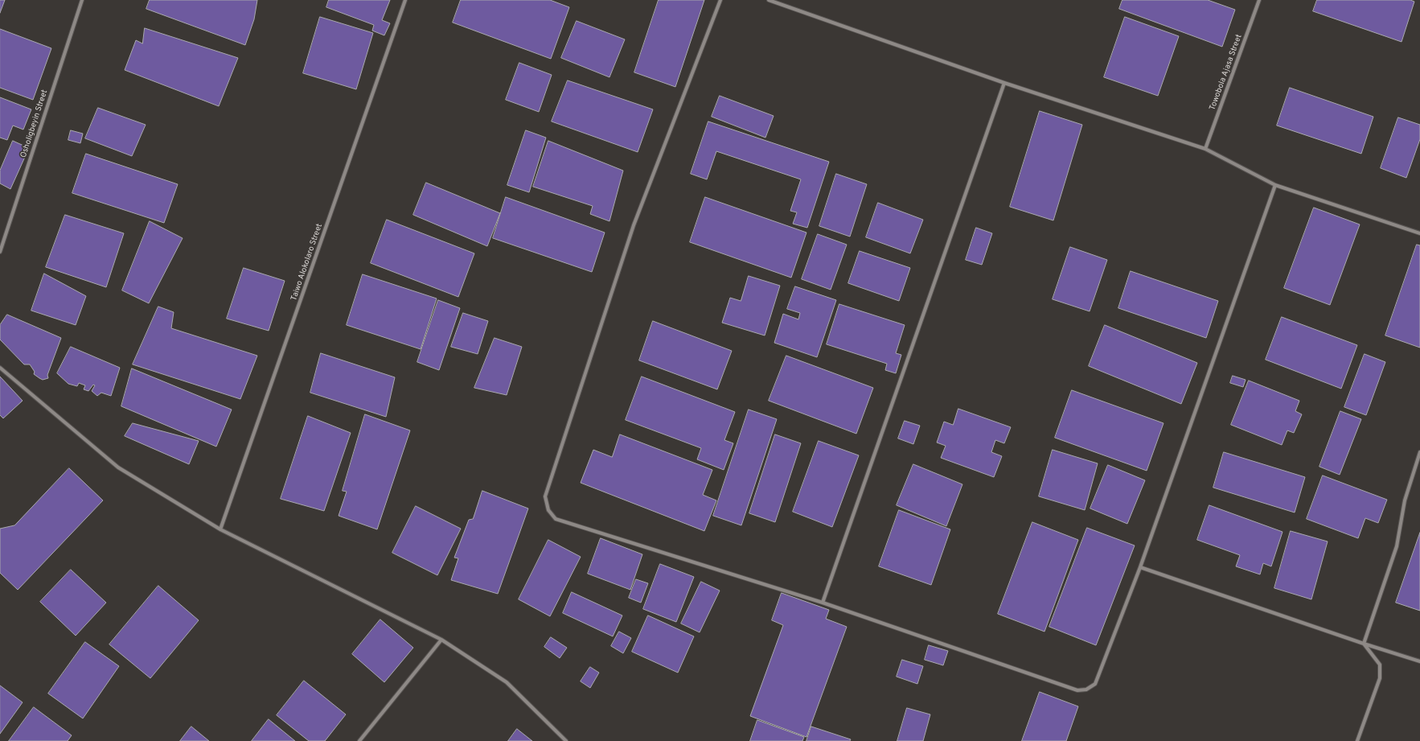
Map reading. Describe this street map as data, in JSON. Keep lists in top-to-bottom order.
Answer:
{
  "streets": {
    "street": ["Towobola Ajasa Street", "Osholigbeyin Street", "Taiwo Alokolaro Street"]
  }
}
